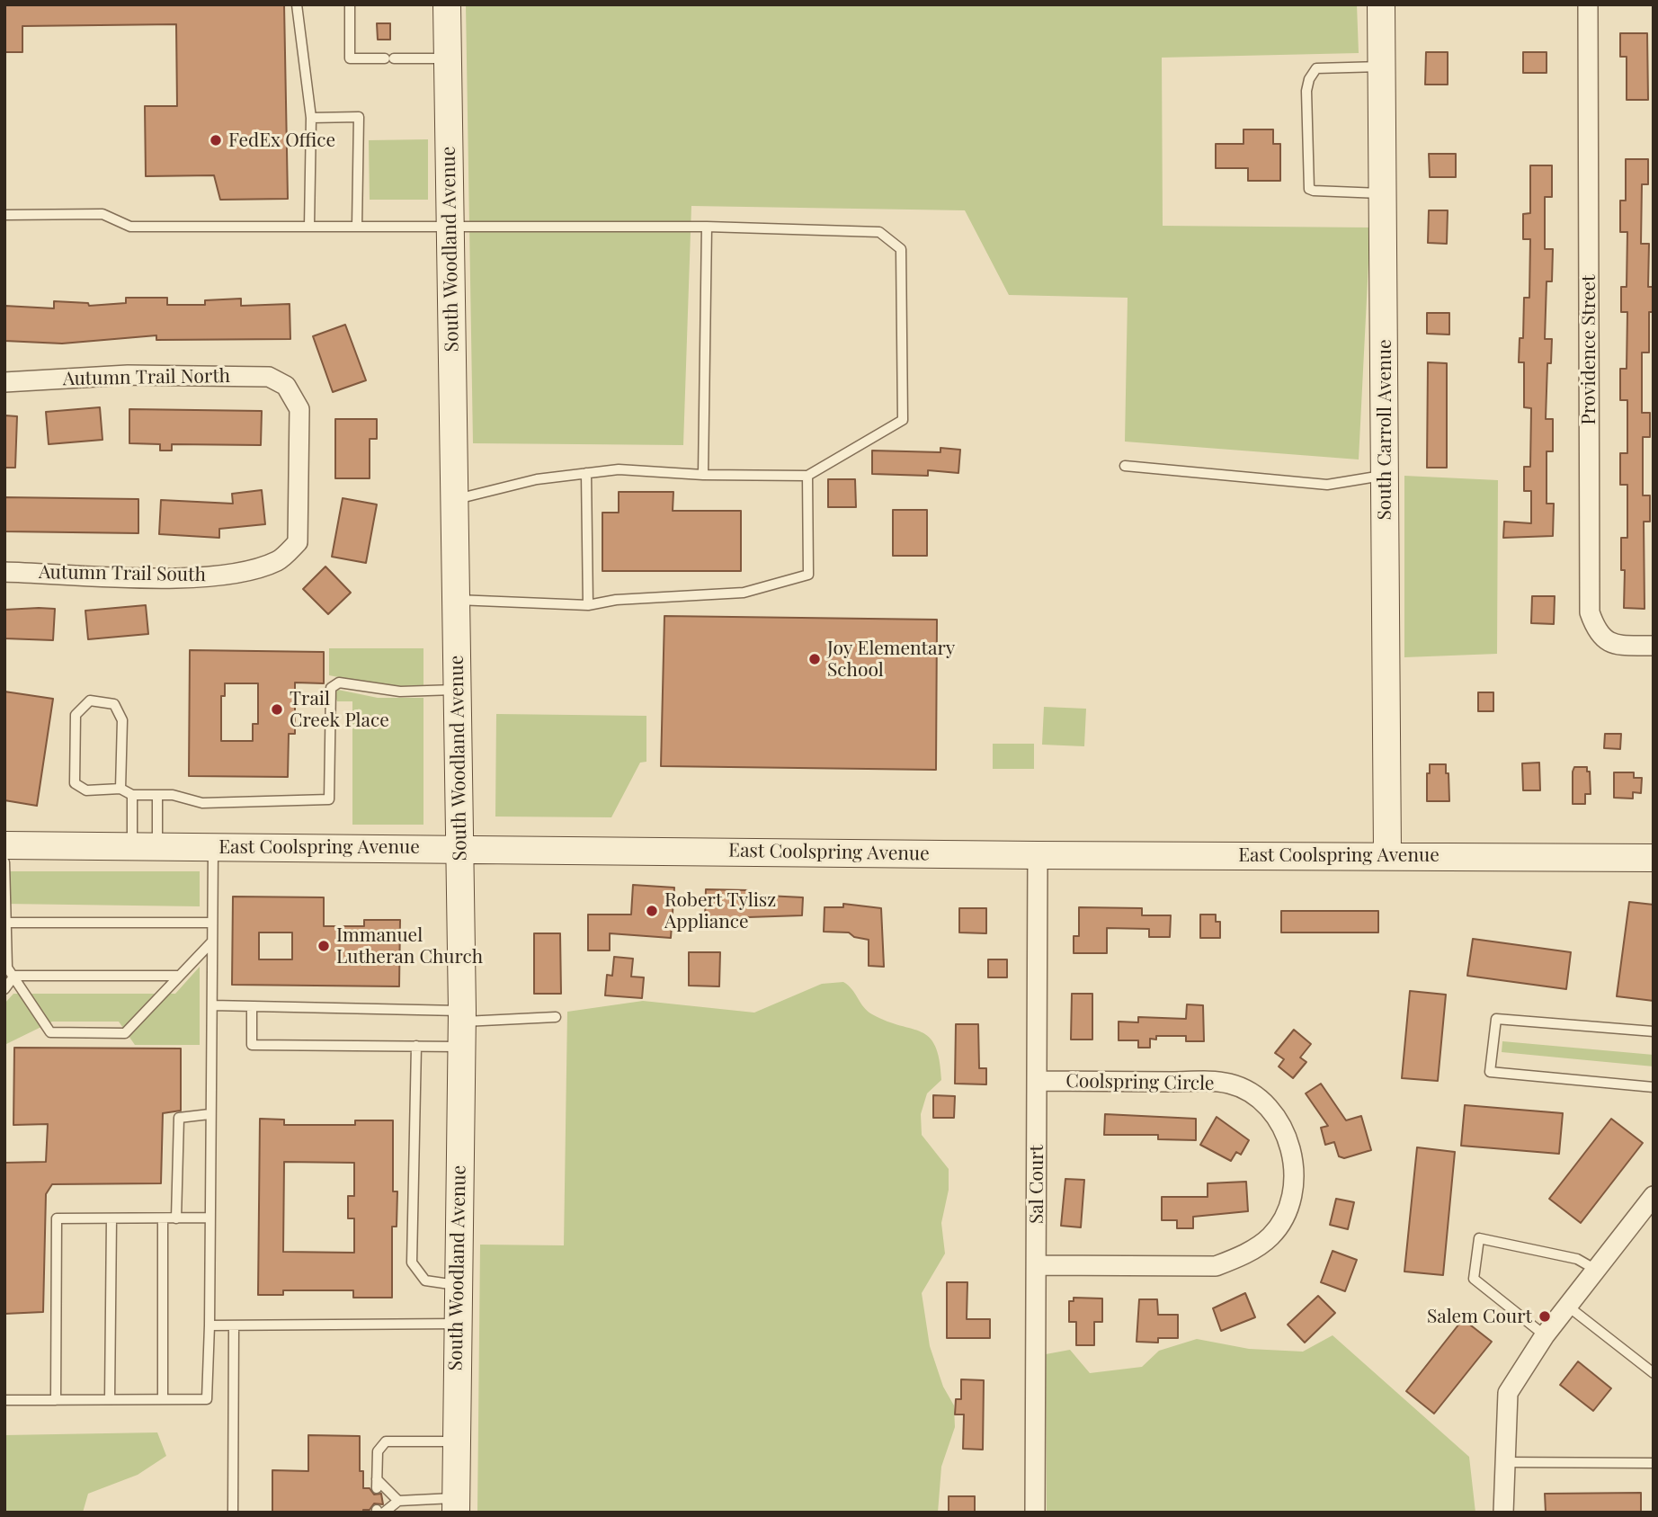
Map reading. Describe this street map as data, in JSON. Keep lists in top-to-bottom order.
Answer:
{
  "streets": {
    "street": [
      "South Woodland Avenue",
      "Providence Street",
      "Autumn Trail North",
      "South Carroll Avenue",
      "Autumn Trail South",
      "East Coolspring Avenue",
      "Coolspring Circle",
      "Sal Court"
    ]
  },
  "crossings": [
    ["South Woodland Avenue", "East Coolspring Avenue"],
    ["Autumn Trail North", "Autumn Trail South"],
    ["South Carroll Avenue", "East Coolspring Avenue"],
    ["East Coolspring Avenue", "Sal Court"],
    ["Coolspring Circle", "Sal Court"]
  ],
  "places": [
    "FedEx Office",
    "Joy Elementary School",
    "Trail Creek Place",
    "Robert Tylisz Appliance",
    "Immanuel Lutheran Church",
    "Salem Court"
  ]
}
